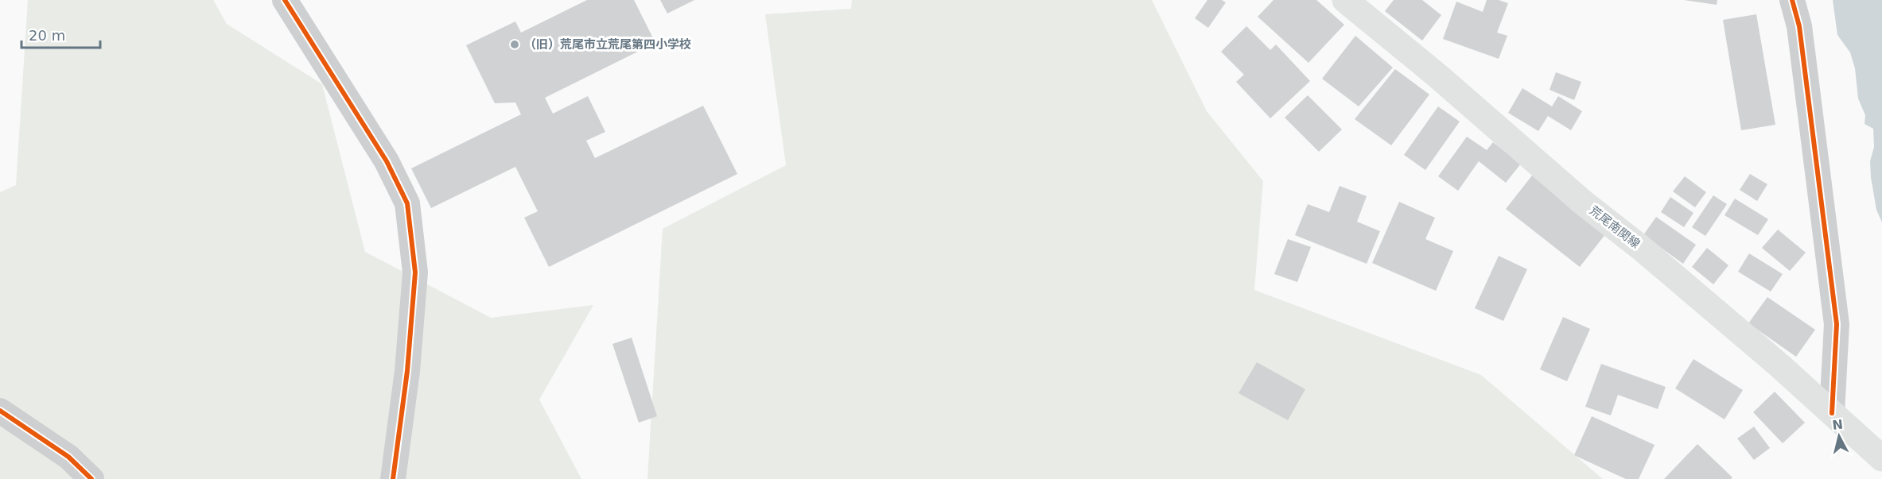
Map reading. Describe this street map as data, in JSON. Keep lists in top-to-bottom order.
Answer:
{
  "streets": {
    "main road": ["荒尾南関線"]
  },
  "places": ["（旧）荒尾市立荒尾第四小学校"],
  "scale_bar": "20 m",
  "north": "top"
}
